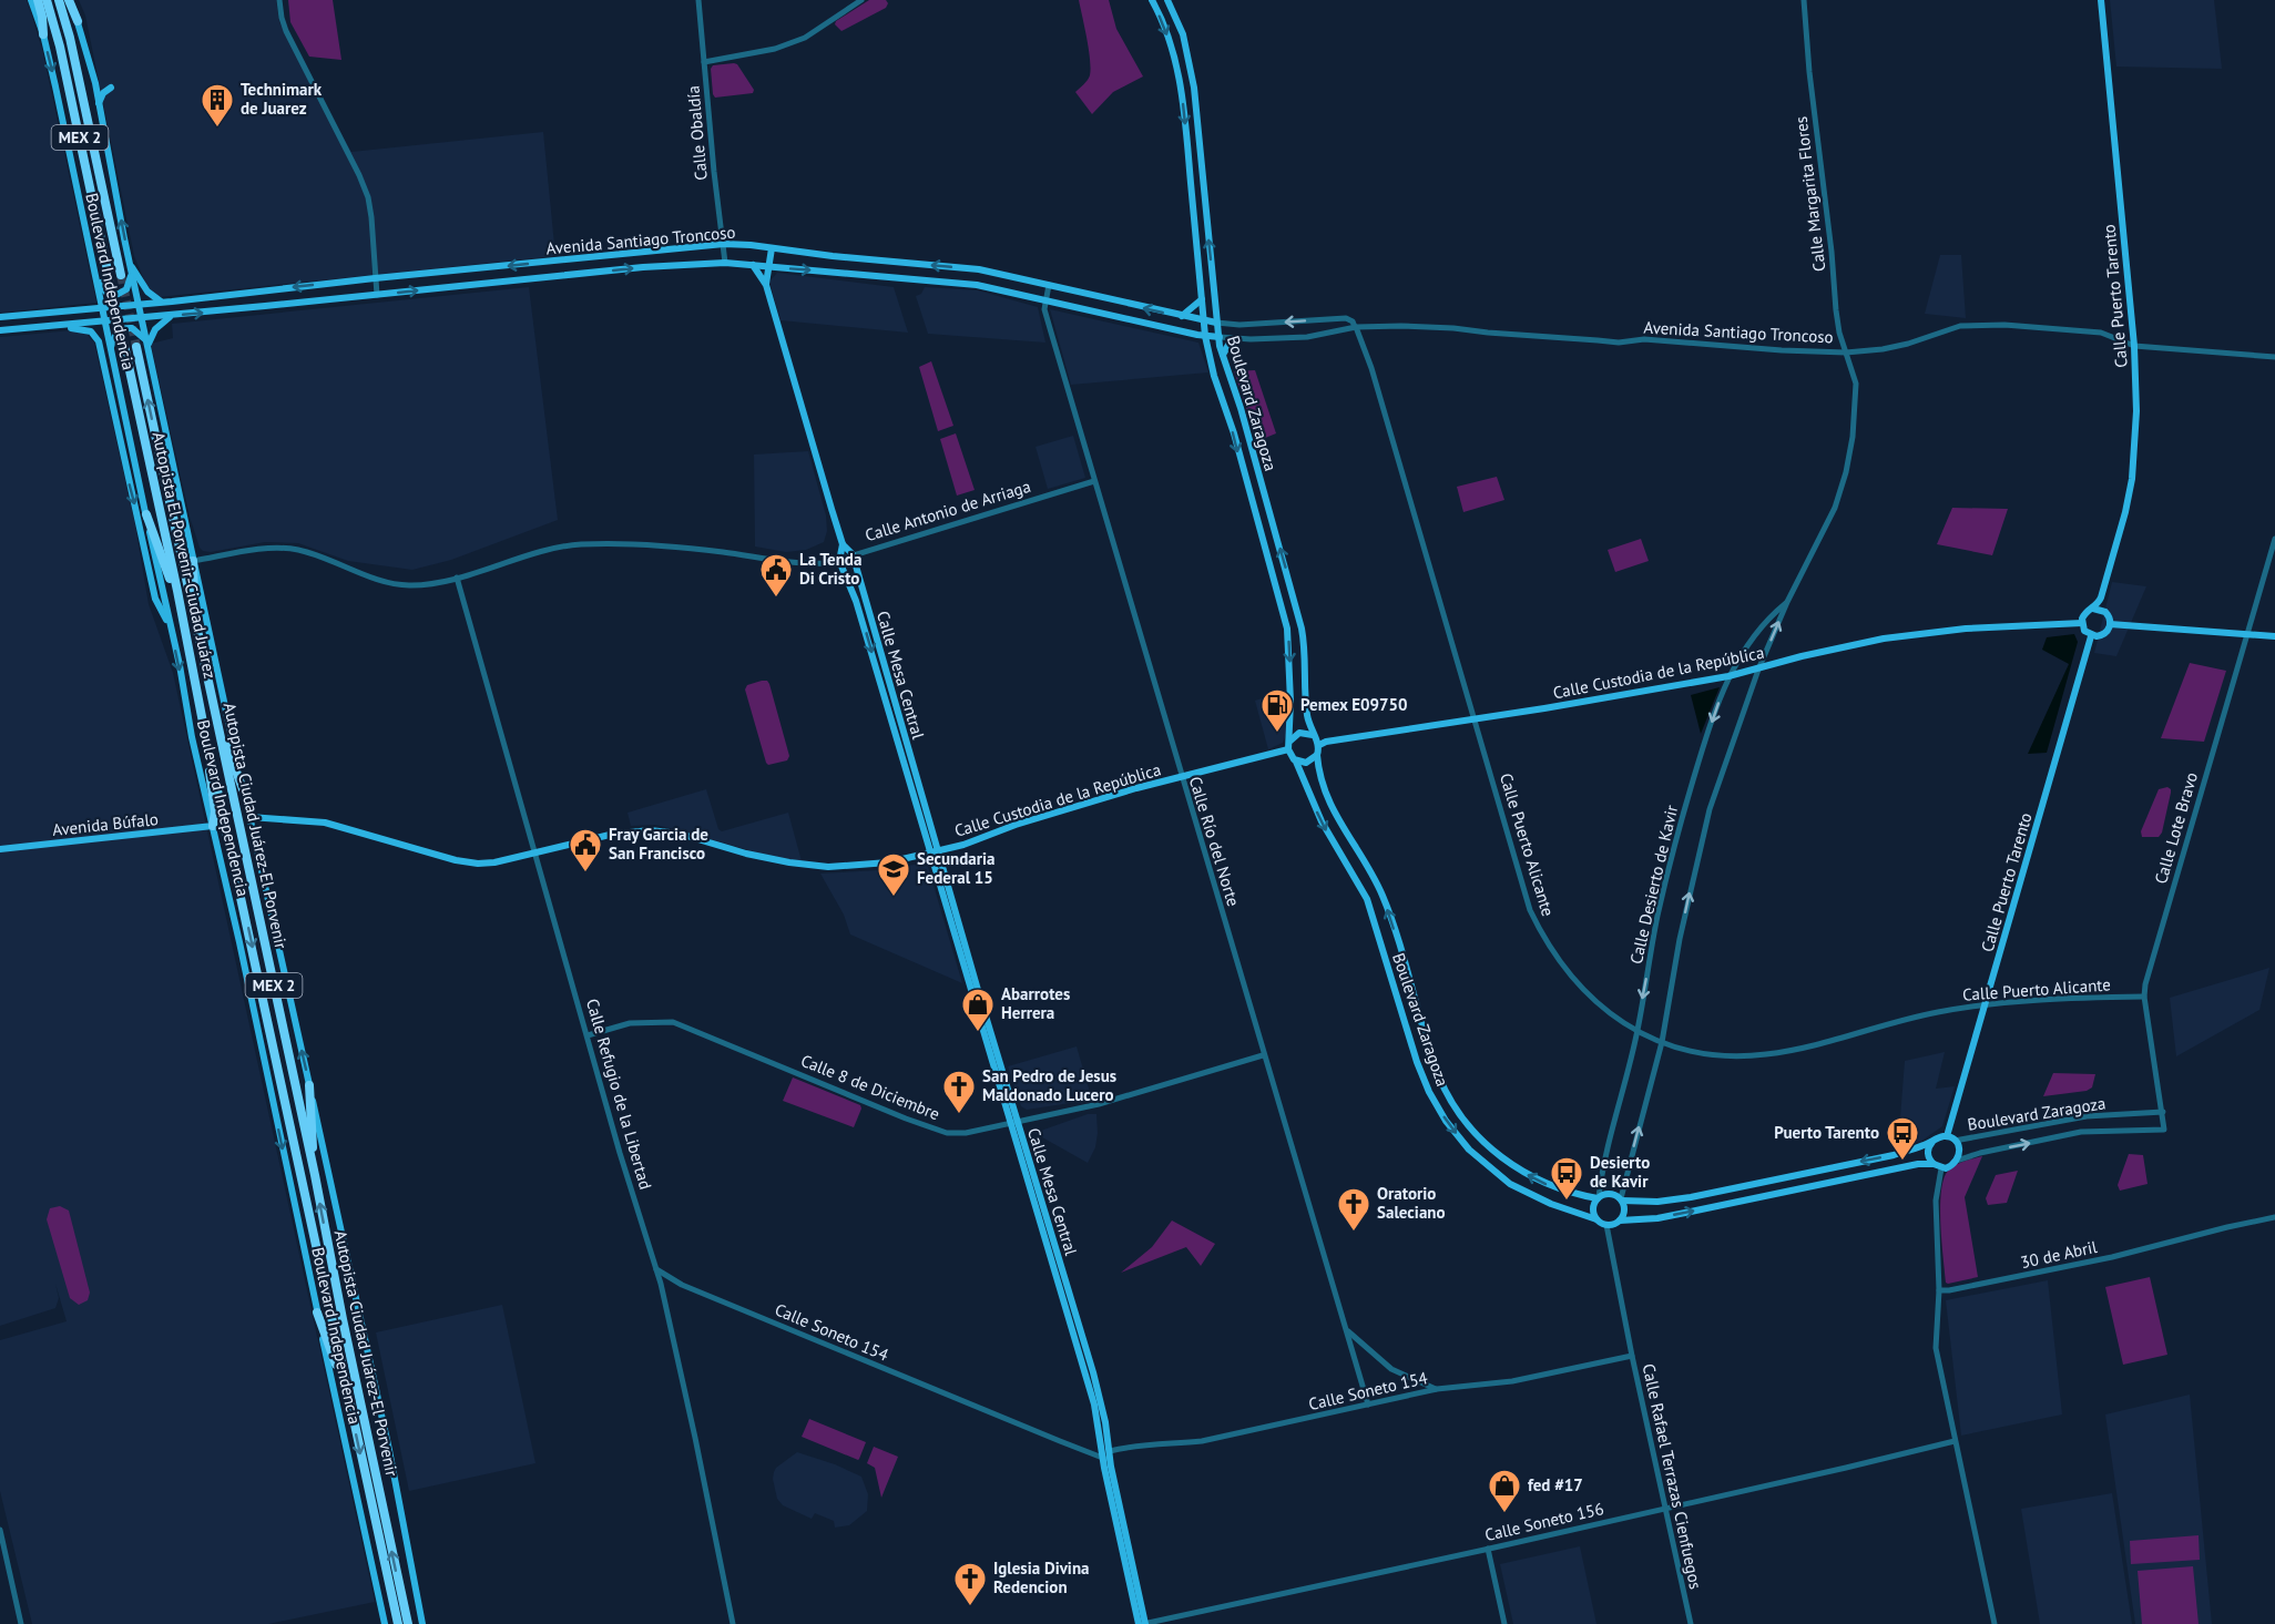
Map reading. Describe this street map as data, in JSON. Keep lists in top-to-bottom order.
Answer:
{
  "streets": {
    "highway": ["MEX 2", "Autopista El Porvenir-Ciudad Juárez", "Autopista Ciudad Juárez-El Porvenir"],
    "main road": [
      "Avenida Santiago Troncoso",
      "Boulevard Independencia",
      "Calle Puerto Tarento",
      "Boulevard Zaragoza",
      "Calle Custodia de la República",
      "Calle Mesa Central",
      "Avenida Búfalo"
    ],
    "street": [
      "Calle Obaldía",
      "Calle Margarita Flores",
      "Calle Antonio de Arriaga",
      "Calle Lote Bravo",
      "Calle Río del Norte",
      "Calle Puerto Alicante",
      "Calle Desierto de Kavir",
      "Calle 8 de Diciembre",
      "Calle Refugio de la Libertad",
      "30 de Abril",
      "Calle Soneto 154",
      "Calle Rafael Terrazas Cienfuegos",
      "Calle Soneto 156"
    ]
  },
  "crossings": [
    ["Calle Obaldía", "Avenida Santiago Troncoso"],
    ["Calle Margarita Flores", "Avenida Santiago Troncoso"],
    ["Calle Margarita Flores", "Calle Desierto de Kavir"],
    ["Avenida Santiago Troncoso", "Boulevard Independencia"],
    ["Avenida Santiago Troncoso", "Calle Puerto Tarento"],
    ["Avenida Santiago Troncoso", "Boulevard Zaragoza"],
    ["Avenida Santiago Troncoso", "Calle Río del Norte"],
    ["Avenida Santiago Troncoso", "Calle Puerto Alicante"],
    ["Boulevard Independencia", "Calle Antonio de Arriaga"],
    ["Boulevard Independencia", "Calle Custodia de la República"],
    ["Boulevard Independencia", "Avenida Búfalo"],
    ["Calle Puerto Tarento", "Boulevard Zaragoza"],
    ["Calle Puerto Tarento", "Calle Custodia de la República"],
    ["Calle Puerto Tarento", "Calle Puerto Alicante"],
    ["Boulevard Zaragoza", "Calle Custodia de la República"],
    ["Boulevard Zaragoza", "Calle Lote Bravo"],
    ["Boulevard Zaragoza", "Calle Desierto de Kavir"],
    ["Boulevard Zaragoza", "Calle Rafael Terrazas Cienfuegos"],
    ["Calle Antonio de Arriaga", "Calle Mesa Central"],
    ["Calle Antonio de Arriaga", "Calle Río del Norte"],
    ["Calle Antonio de Arriaga", "Calle Refugio de la Libertad"],
    ["Calle Custodia de la República", "Calle Mesa Central"],
    ["Calle Custodia de la República", "Calle Río del Norte"],
    ["Calle Custodia de la República", "Calle Puerto Alicante"],
    ["Calle Custodia de la República", "Calle Desierto de Kavir"],
    ["Calle Custodia de la República", "Calle Refugio de la Libertad"],
    ["Calle Mesa Central", "Calle 8 de Diciembre"],
    ["Calle Mesa Central", "Calle Soneto 154"],
    ["Calle Mesa Central", "Calle Soneto 156"],
    ["Calle Lote Bravo", "Calle Puerto Alicante"],
    ["Calle Río del Norte", "Calle 8 de Diciembre"],
    ["Calle Río del Norte", "Calle Soneto 154"],
    ["Calle Puerto Alicante", "Calle Desierto de Kavir"],
    ["Calle Desierto de Kavir", "Calle Rafael Terrazas Cienfuegos"],
    ["Calle 8 de Diciembre", "Calle Refugio de la Libertad"],
    ["Calle Refugio de la Libertad", "Calle Soneto 154"],
    ["Calle Soneto 154", "Calle Rafael Terrazas Cienfuegos"],
    ["Calle Rafael Terrazas Cienfuegos", "Calle Soneto 156"]
  ],
  "places": {
    "building": ["Technimark de Juarez"],
    "public building": ["La Tenda Di Cristo", "Fray Garcia de San Francisco"],
    "fuel station": ["Pemex E09750"],
    "school or university": ["Secundaria Federal 15"],
    "shop": ["Abarrotes Herrera", "fed #17"],
    "church": ["San Pedro de Jesus Maldonado Lucero", "Oratorio Saleciano", "Iglesia Divina Redencion"],
    "bus stop": ["Puerto Tarento", "Desierto de Kavir"]
  }
}
